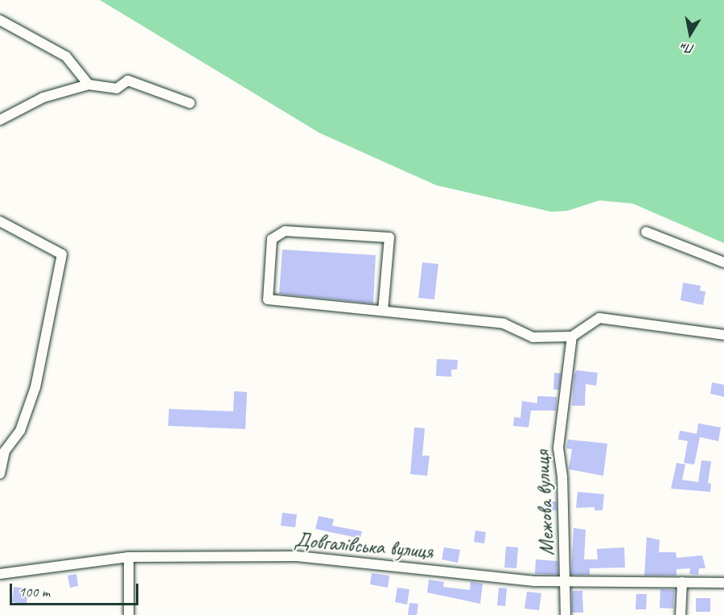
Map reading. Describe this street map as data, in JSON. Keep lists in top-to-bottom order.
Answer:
{
  "streets": {
    "street": ["Межова вулиця", "Довгалівська вулиця"]
  },
  "crossings": [
    ["Межова вулиця", "Довгалівська вулиця"]
  ],
  "scale_bar": "100 m",
  "north": "bottom"
}
